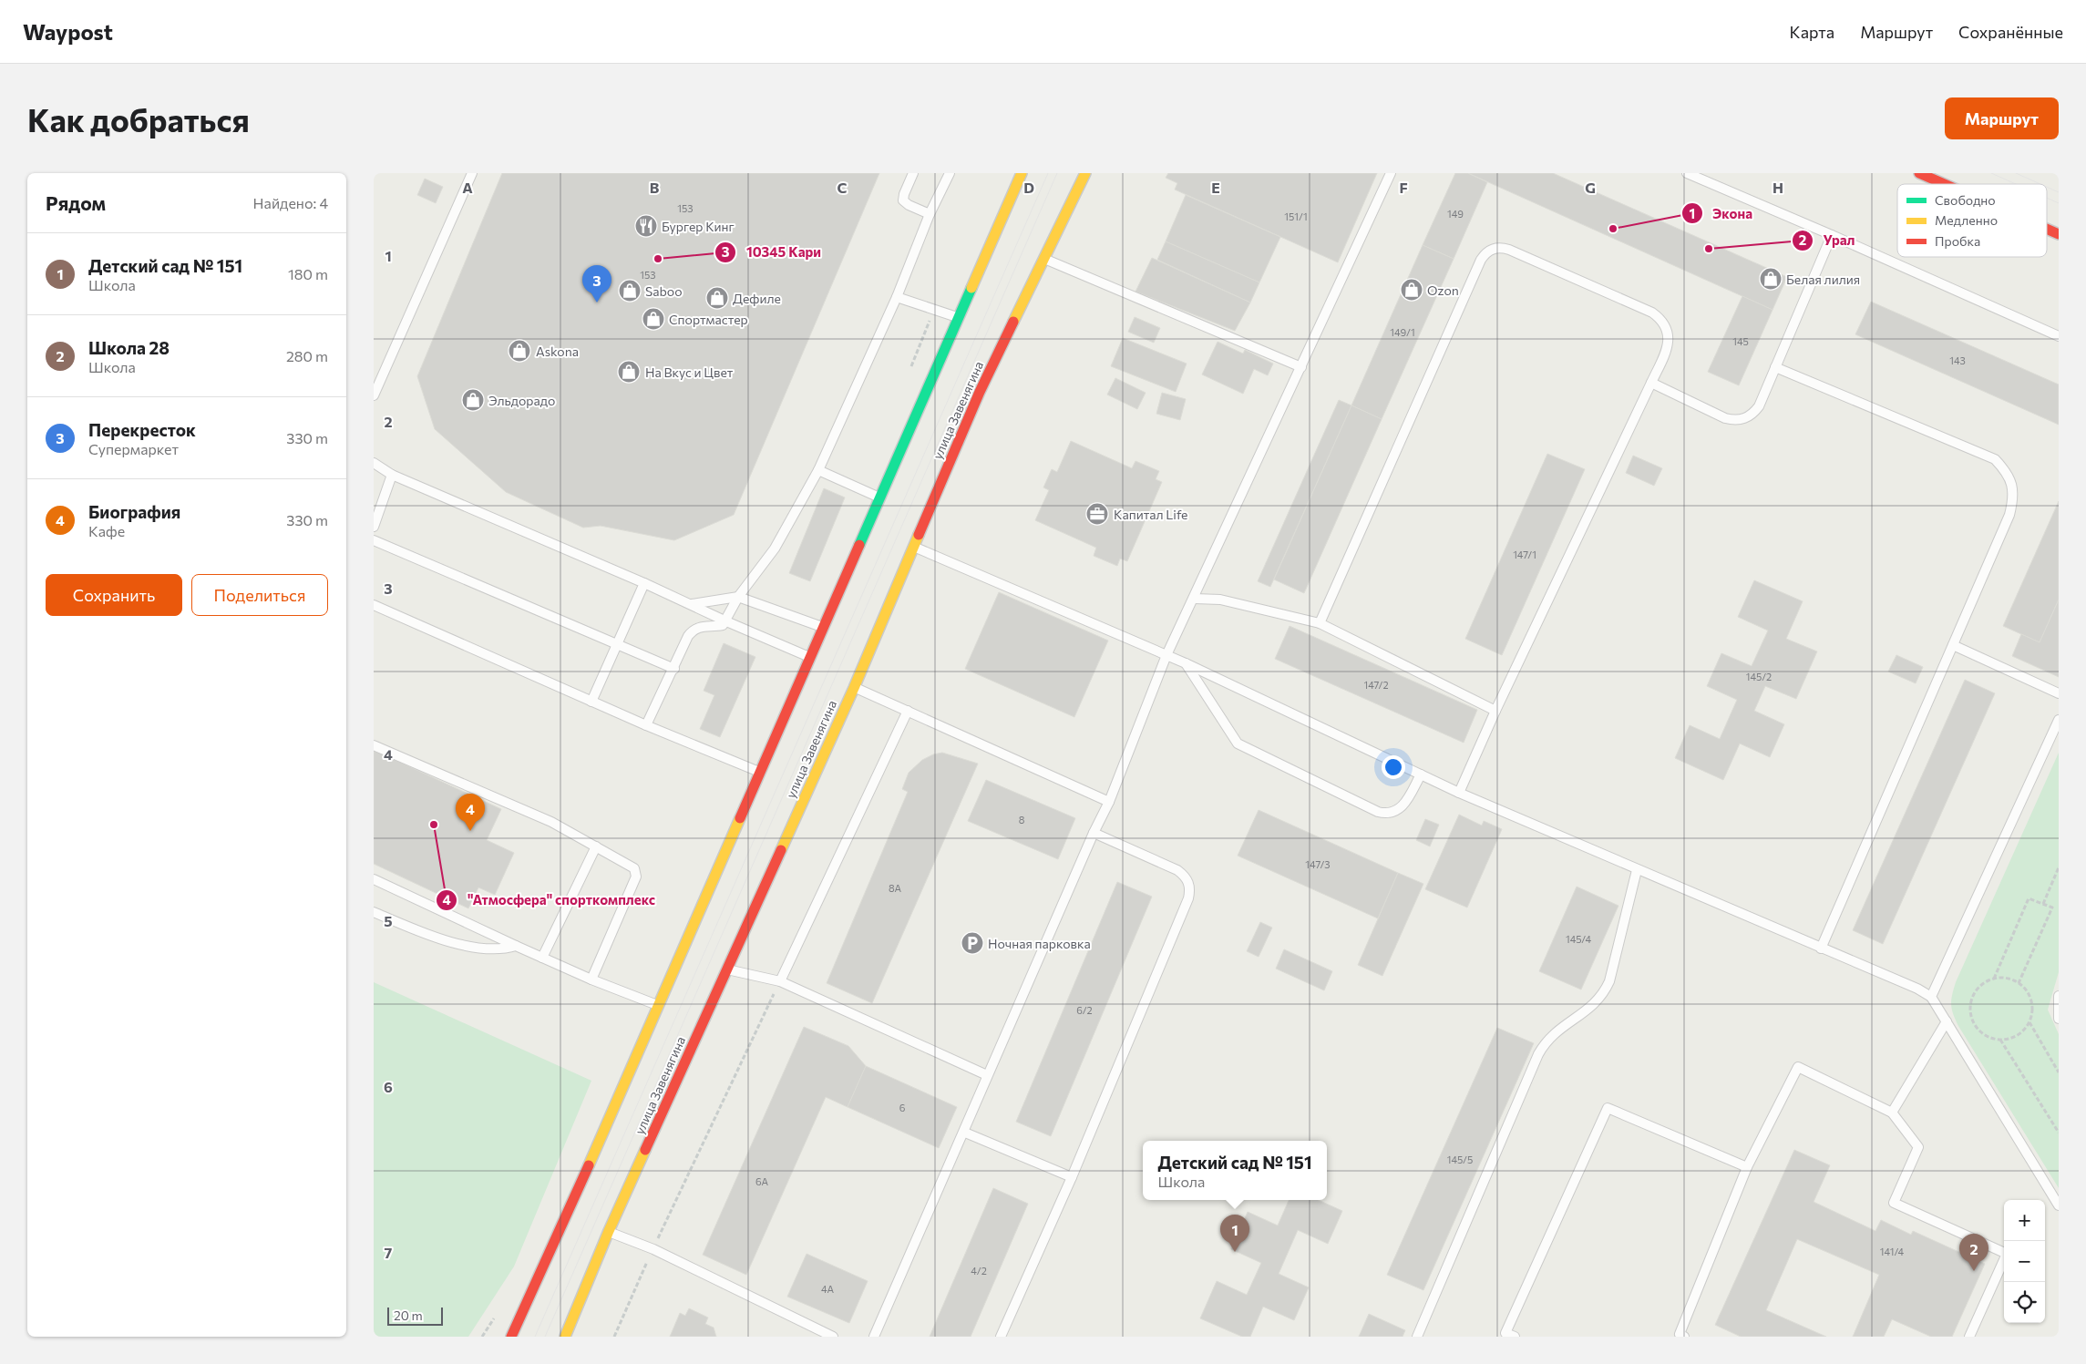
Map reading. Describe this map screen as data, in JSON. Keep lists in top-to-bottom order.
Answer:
{
  "streets": {
    "main road": ["улица Завенягина"]
  },
  "places": {
    "restaurant": ["Бургер Кинг"],
    "other": [
      "Экона",
      "Урал",
      "10345 Кари",
      "\"Атмосфера\" спорткомплекс"
    ],
    "shop": [
      "Белая лилия",
      "Ozon",
      "Saboo",
      "Дефиле",
      "Спортмастер",
      "Askona",
      "На Вкус и Цвет",
      "Эльдорадо"
    ],
    "office": ["Капитал Life"],
    "parking": ["Ночная парковка"]
  },
  "house_numbers": [
    "153",
    "149",
    "151/1",
    "153",
    "149/1",
    "145",
    "143",
    "147/1",
    "145/2",
    "147/2",
    "8",
    "147/3",
    "8А",
    "145/4",
    "6/2",
    "6",
    "145/5",
    "6А",
    "141/4",
    "4/2",
    "4А"
  ],
  "legend": ["Свободно", "Медленно", "Пробка"],
  "scale_bar": "20 m",
  "page": {
    "header": "Waypost",
    "nav": ["Карта", "Маршрут", "Сохранённые"],
    "buttons": [
      "Маршрут",
      ["Сохранить", "Поделиться"]
    ],
    "title": "Как добраться",
    "heading": ["Рядом", "Найдено: 4"],
    "list": [
      {
        "mark": "1",
        "name": "Детский сад № 151",
        "note": "Школа",
        "value": "180 m"
      },
      {
        "mark": "2",
        "name": "Школа 28",
        "note": "Школа",
        "value": "280 m"
      },
      {
        "mark": "3",
        "name": "Перекресток",
        "note": "Супермаркет",
        "value": "330 m"
      },
      {
        "mark": "4",
        "name": "Биография",
        "note": "Кафе",
        "value": "330 m"
      }
    ],
    "pins": [
      "3",
      "4",
      "1",
      "2"
    ],
    "popup": ["Детский сад № 151", "Школа"],
    "map_buttons": ["+", "−"],
    "scale": "20 m"
  },
  "grid": {
    "columns": [
      "A",
      "B",
      "C",
      "D",
      "E",
      "F",
      "G",
      "H"
    ],
    "rows": [
      "1",
      "2",
      "3",
      "4",
      "5",
      "6",
      "7"
    ]
  }
}
